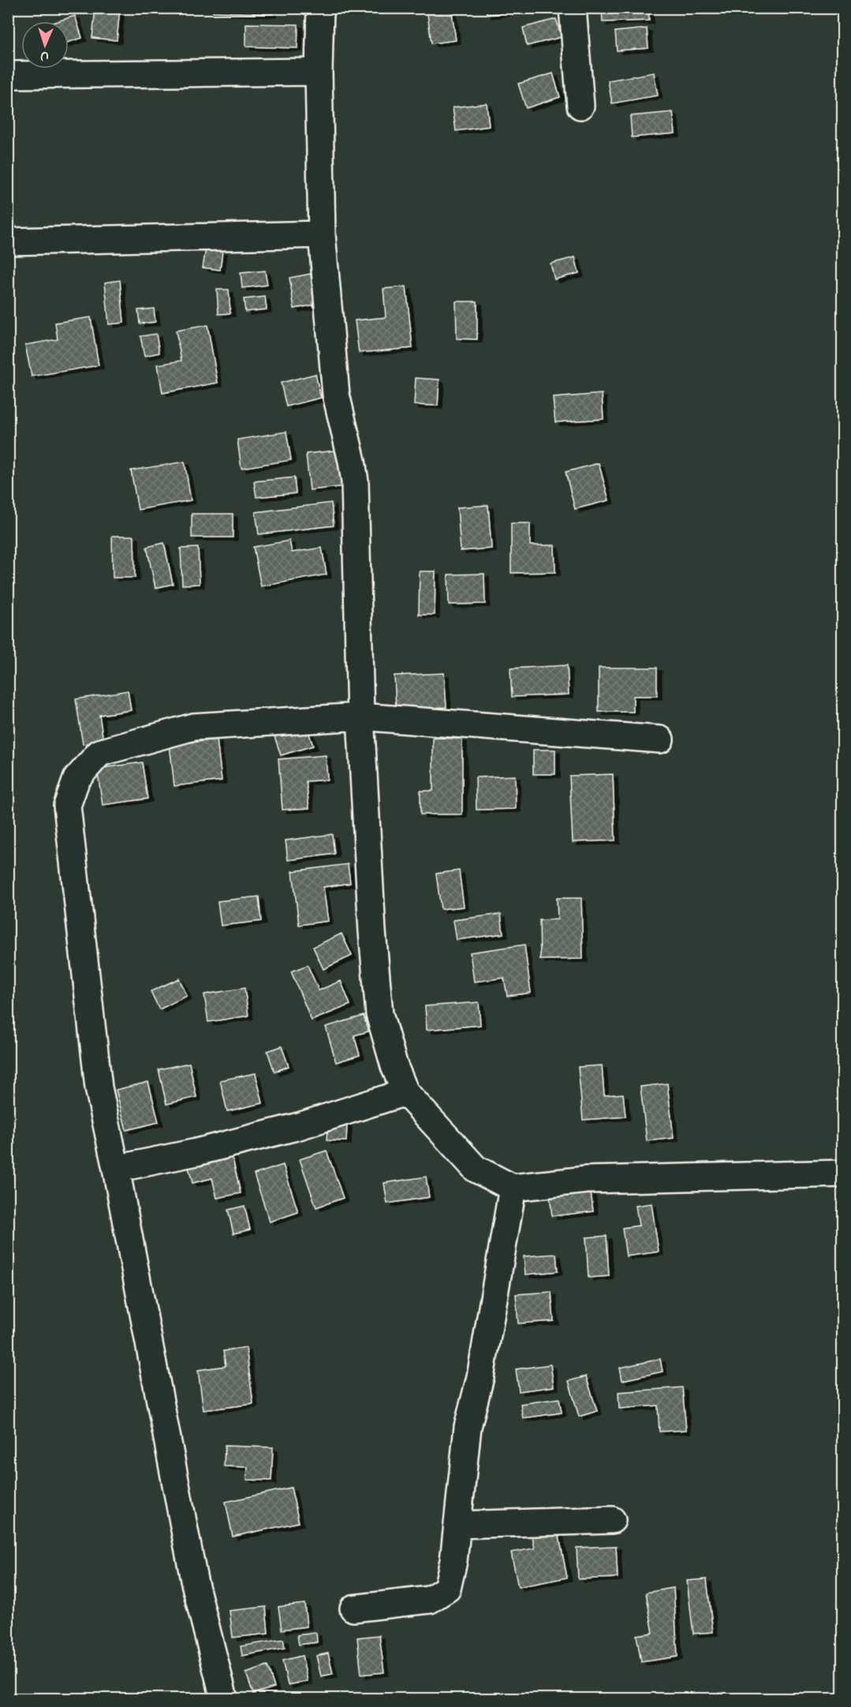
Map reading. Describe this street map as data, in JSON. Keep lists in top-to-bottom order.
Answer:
{
  "north": "bottom"
}
